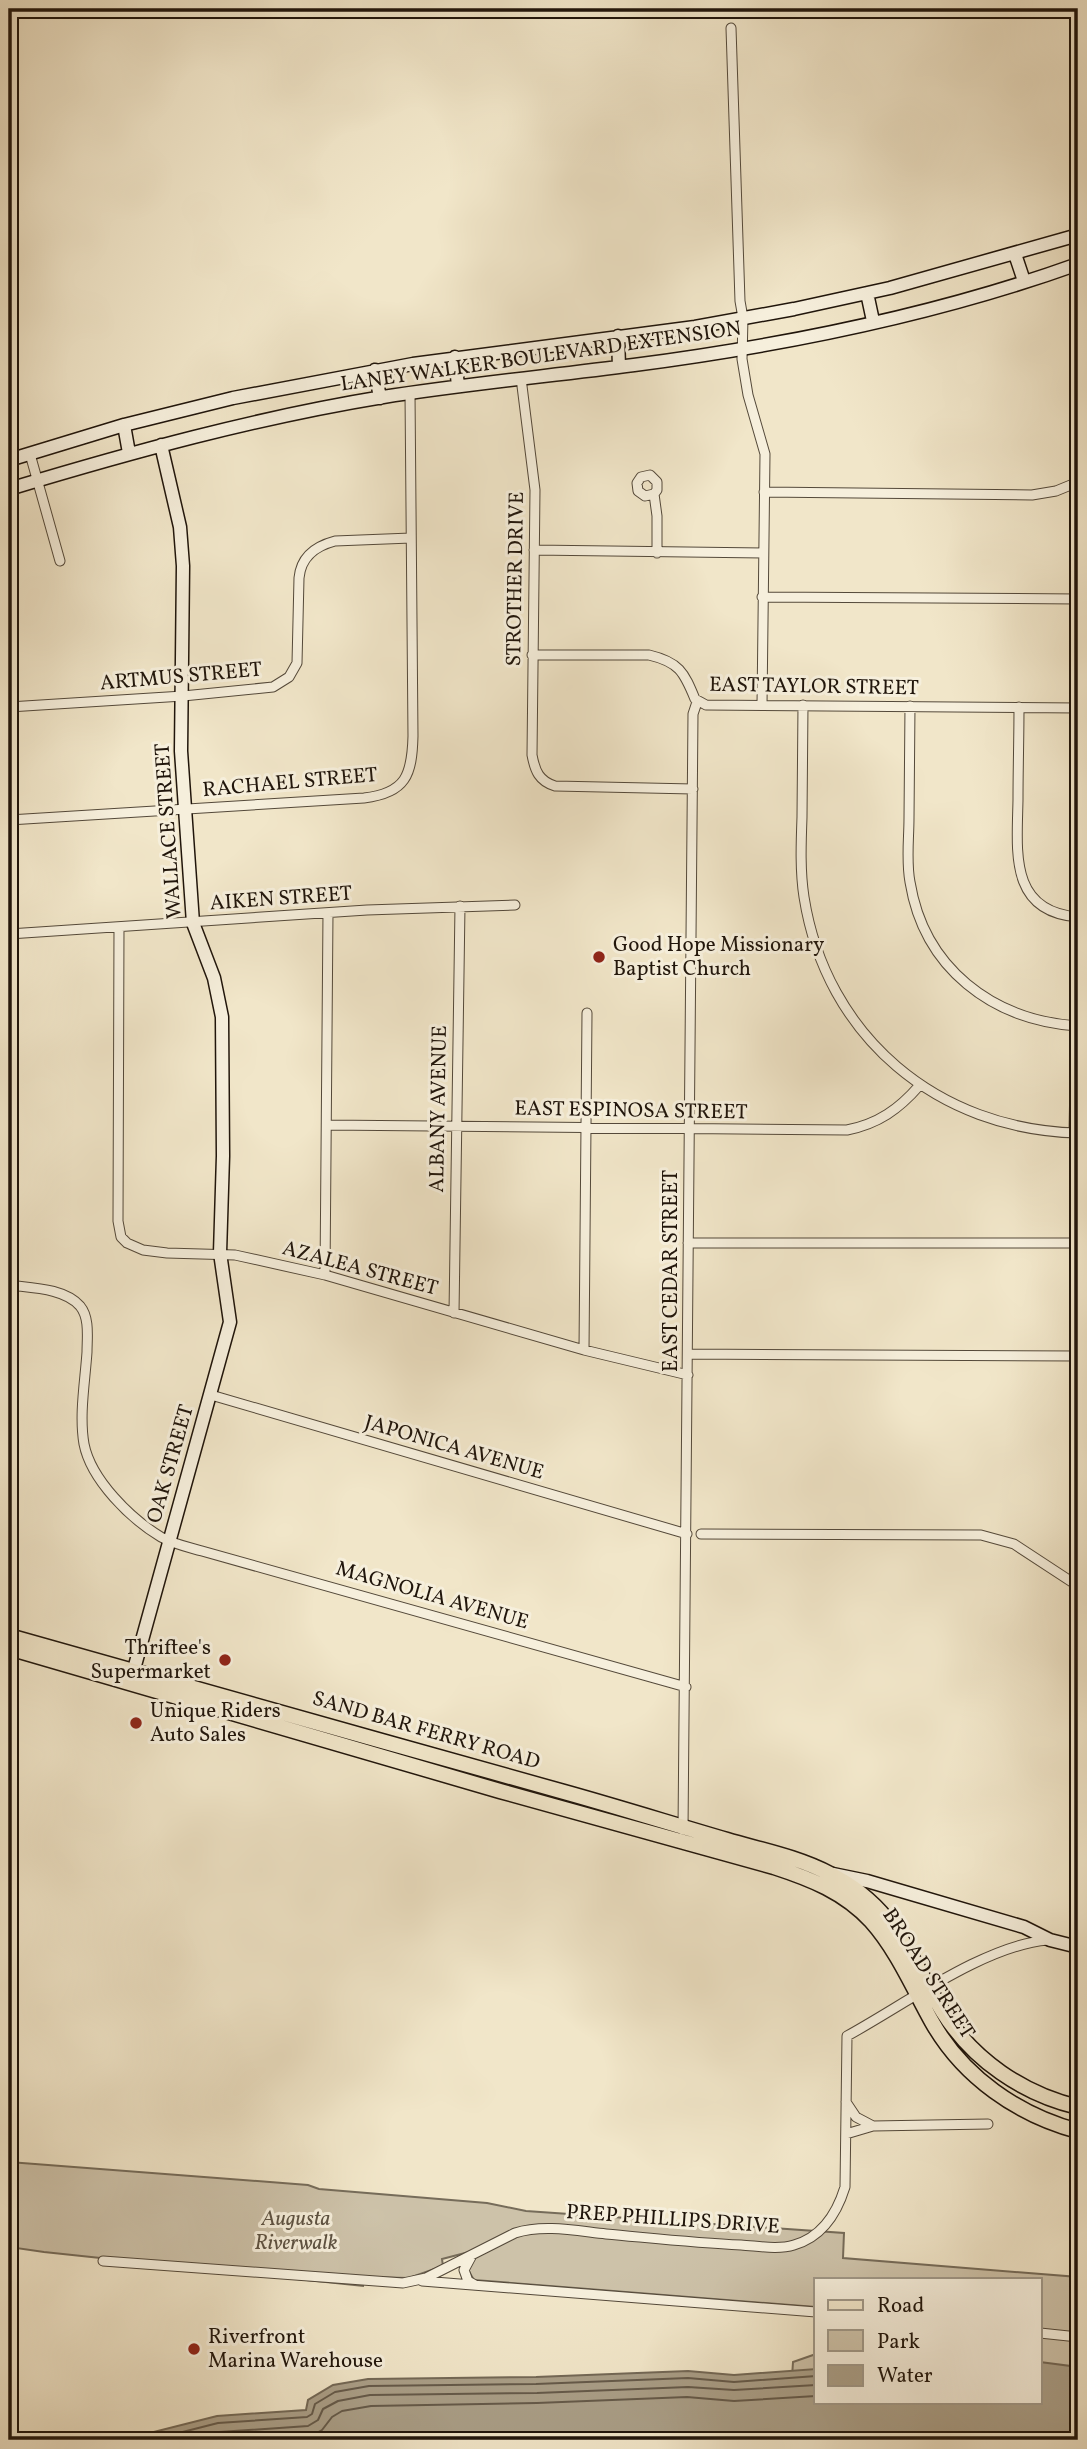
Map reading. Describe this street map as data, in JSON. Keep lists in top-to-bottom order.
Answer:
{
  "streets": {
    "main road": [
      "LANEY WALKER BOULEVARD EXTENSION",
      "WALLACE STREET",
      "OAK STREET",
      "SAND BAR FERRY ROAD",
      "BROAD STREET"
    ],
    "street": [
      "STROTHER DRIVE",
      "ARTMUS STREET",
      "EAST TAYLOR STREET",
      "RACHAEL STREET",
      "AIKEN STREET",
      "ALBANY AVENUE",
      "EAST ESPINOSA STREET",
      "AZALEA STREET",
      "EAST CEDAR STREET",
      "JAPONICA AVENUE",
      "MAGNOLIA AVENUE",
      "PREP PHILLIPS DRIVE"
    ]
  },
  "crossings": [
    ["LANEY WALKER BOULEVARD EXTENSION", "STROTHER DRIVE"],
    ["LANEY WALKER BOULEVARD EXTENSION", "WALLACE STREET"],
    ["STROTHER DRIVE", "EAST TAYLOR STREET"],
    ["STROTHER DRIVE", "EAST CEDAR STREET"],
    ["ARTMUS STREET", "RACHAEL STREET"],
    ["ARTMUS STREET", "WALLACE STREET"],
    ["EAST TAYLOR STREET", "EAST CEDAR STREET"],
    ["RACHAEL STREET", "WALLACE STREET"],
    ["WALLACE STREET", "AIKEN STREET"],
    ["WALLACE STREET", "AZALEA STREET"],
    ["WALLACE STREET", "OAK STREET"],
    ["AIKEN STREET", "ALBANY AVENUE"],
    ["AIKEN STREET", "AZALEA STREET"],
    ["ALBANY AVENUE", "EAST ESPINOSA STREET"],
    ["ALBANY AVENUE", "AZALEA STREET"],
    ["EAST ESPINOSA STREET", "EAST CEDAR STREET"],
    ["AZALEA STREET", "EAST CEDAR STREET"],
    ["AZALEA STREET", "OAK STREET"],
    ["EAST CEDAR STREET", "JAPONICA AVENUE"],
    ["EAST CEDAR STREET", "MAGNOLIA AVENUE"],
    ["EAST CEDAR STREET", "SAND BAR FERRY ROAD"],
    ["JAPONICA AVENUE", "OAK STREET"],
    ["OAK STREET", "MAGNOLIA AVENUE"],
    ["OAK STREET", "SAND BAR FERRY ROAD"],
    ["SAND BAR FERRY ROAD", "BROAD STREET"],
    ["BROAD STREET", "PREP PHILLIPS DRIVE"]
  ],
  "parks": ["Augusta Riverwalk"],
  "places": [
    "Good Hope Missionary Baptist Church",
    "Thriftee's Supermarket",
    "Unique Riders Auto Sales",
    "Riverfront Marina Warehouse"
  ],
  "legend": ["Road", "Park", "Water"]
}
